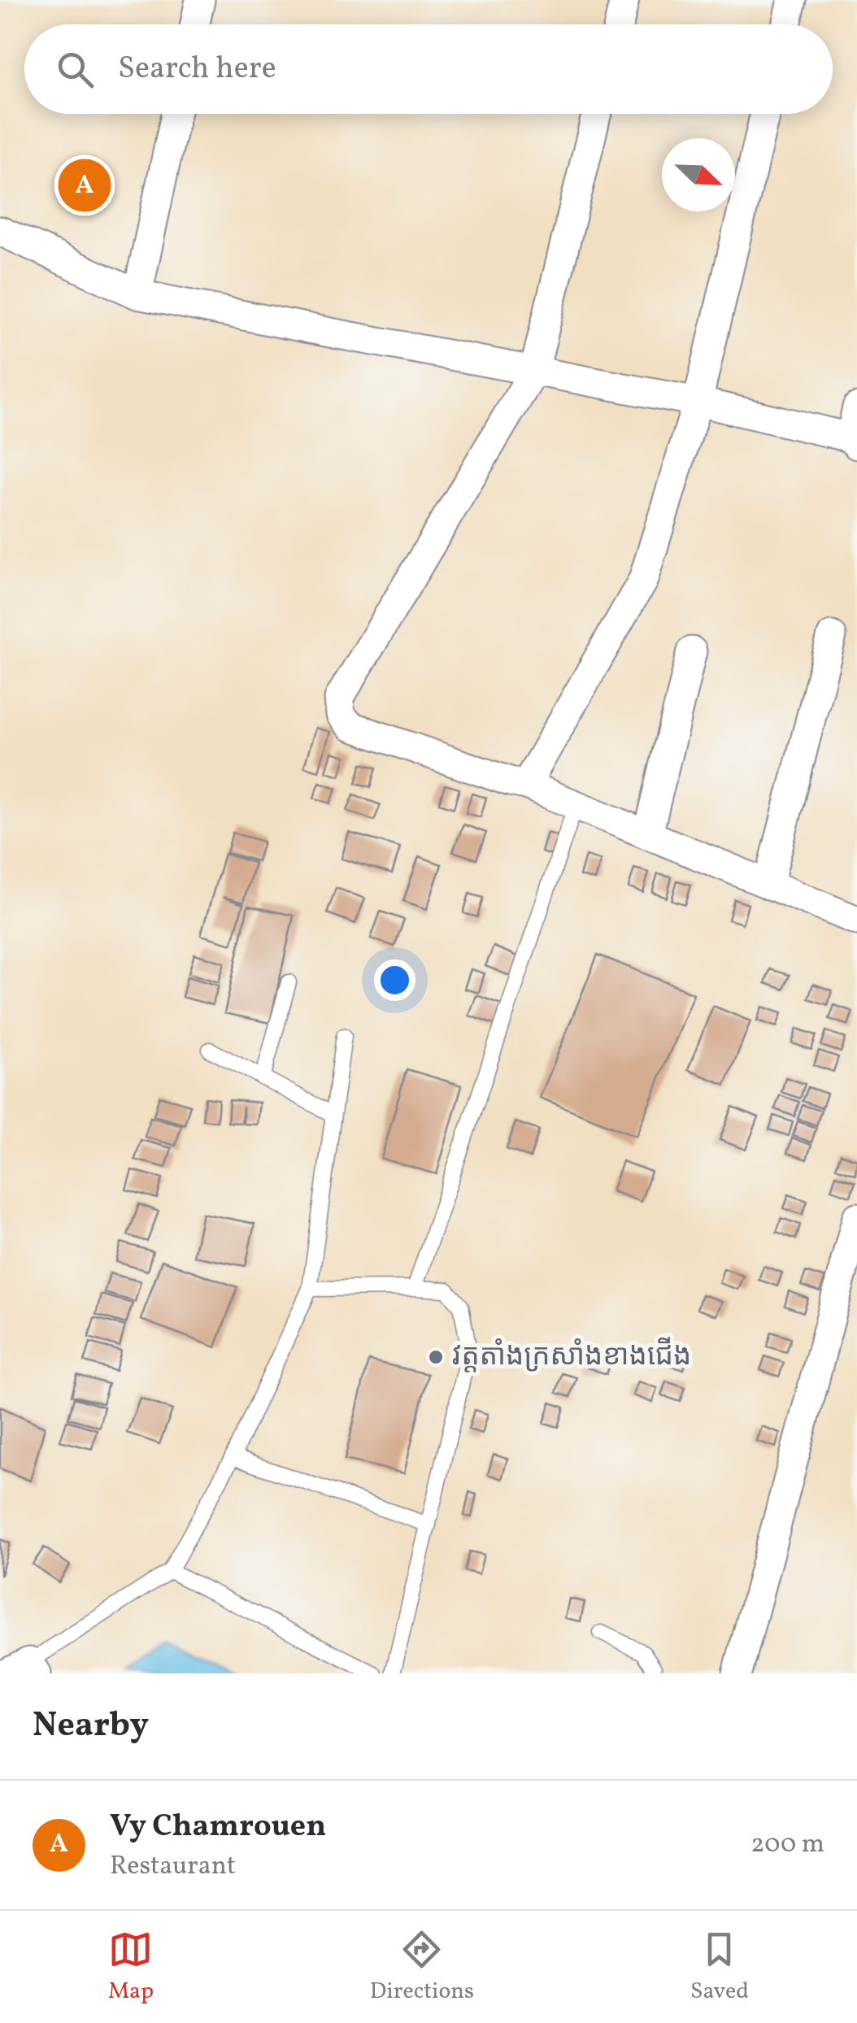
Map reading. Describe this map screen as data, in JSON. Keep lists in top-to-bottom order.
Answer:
{
  "places": ["វត្តតាំងក្រសាំងខាងជើង"],
  "north": "bottom right",
  "page": {
    "search": "Search here",
    "pins": "A",
    "heading": "Nearby",
    "list": [
      {
        "mark": "A",
        "name": "Vy Chamrouen",
        "note": "Restaurant",
        "value": "200 m"
      }
    ],
    "nav": ["Map", "Directions", "Saved"]
  }
}
